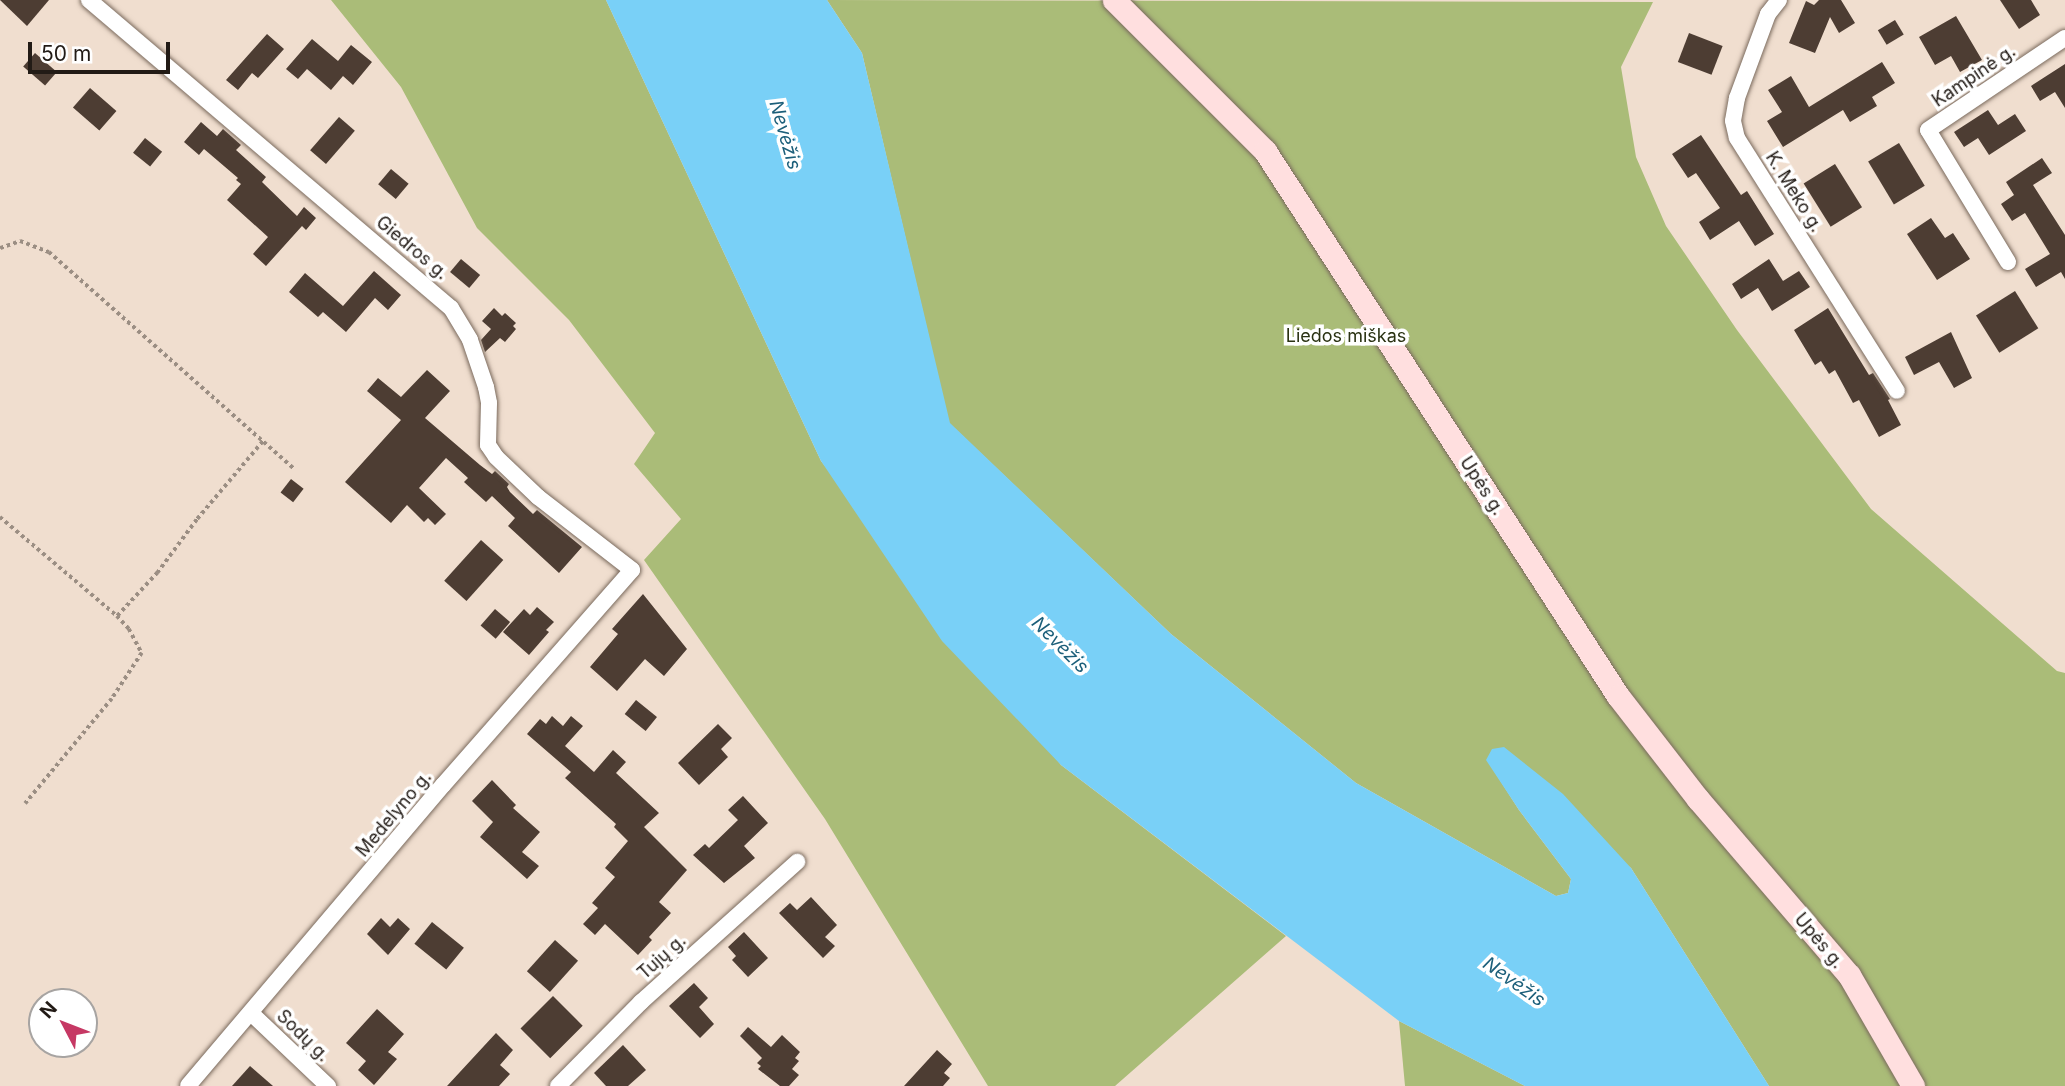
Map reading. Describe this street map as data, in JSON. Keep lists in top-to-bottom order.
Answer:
{
  "streets": {
    "main road": ["Upės g."],
    "street": [
      "Kampinė g.",
      "K. Meko g.",
      "Giedros g.",
      "Medelyno g.",
      "Tujų g.",
      "Sodų g."
    ]
  },
  "crossings": [
    ["Giedros g.", "Medelyno g."],
    ["Medelyno g.", "Sodų g."]
  ],
  "water": ["Nevėžis"],
  "parks": ["Liedos miškas"],
  "scale_bar": "50 m",
  "north": "top left"
}
